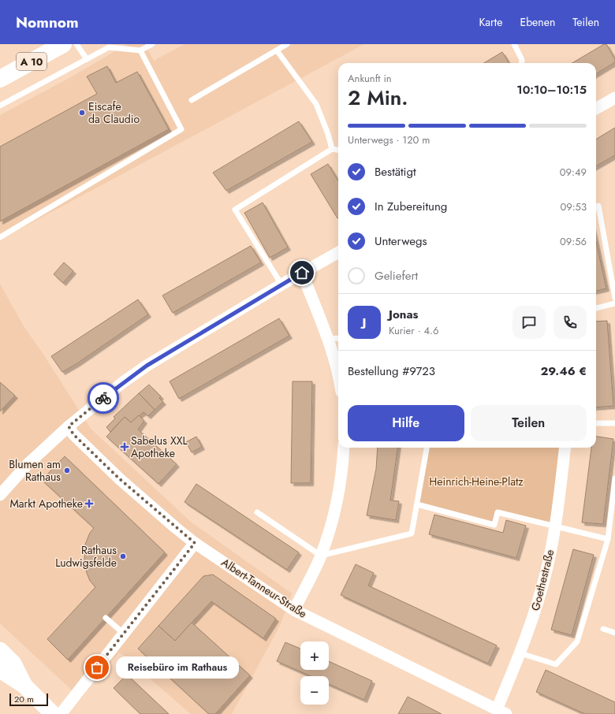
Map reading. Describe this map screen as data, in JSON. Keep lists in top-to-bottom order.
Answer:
{
  "streets": {
    "highway": ["A 10"],
    "street": ["Goethestraße", "Albert-Tanneur-Straße"]
  },
  "crossings": [
    ["Goethestraße", "Albert-Tanneur-Straße"]
  ],
  "parks": ["Heinrich-Heine-Platz"],
  "places": {
    "other": [
      "Eiscafe da Claudio",
      "Blumen am Rathaus",
      "Rathaus Ludwigsfelde",
      "Reisebüro im Rathaus"
    ],
    "health": ["Sabelus XXL Apotheke", "Markt Apotheke"]
  },
  "scale_bar": "20 m",
  "page": {
    "header": "Nomnom",
    "nav": ["Karte", "Ebenen", "Teilen"],
    "heading": ["2 Min.", "Ankunft in", "10:10–10:15"],
    "panel": [
      "Jonas",
      "Kurier · 4.6",
      "Bestellung #9723",
      "29.46 €"
    ],
    "bar": "Unterwegs · 120 m",
    "list": [
      ["Bestätigt", "09:49"],
      ["In Zubereitung", "09:53"],
      ["Unterwegs", "09:56"],
      "Geliefert"
    ],
    "round": "J",
    "buttons": ["Hilfe", "Teilen"],
    "map_buttons": ["+", "−"],
    "bubble": "Reisebüro im Rathaus",
    "scale": "20 m"
  }
}
